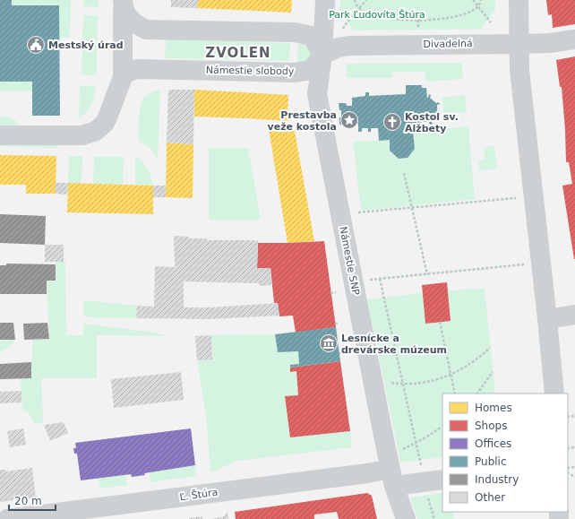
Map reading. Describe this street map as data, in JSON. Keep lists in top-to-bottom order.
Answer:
{
  "streets": {
    "street": [
      "Divadelná",
      "Námestie slobody",
      "Námestie SNP",
      "Ľ. Štúra"
    ]
  },
  "crossings": [
    ["Divadelná", "Námestie slobody"],
    ["Divadelná", "Námestie SNP"],
    ["Námestie slobody", "Námestie SNP"],
    ["Námestie SNP", "Ľ. Štúra"]
  ],
  "districts": ["ZVOLEN"],
  "parks": ["Park Ľudovíta Štúra"],
  "places": {
    "public building": ["Mestský úrad"],
    "place": ["Prestavba veže kostola"],
    "church": ["Kostol sv. Alžbety"],
    "museum": ["Lesnícke a drevárske múzeum"]
  },
  "legend": [
    "Homes",
    "Shops",
    "Offices",
    "Public",
    "Industry",
    "Other"
  ],
  "scale_bar": "20 m"
}
